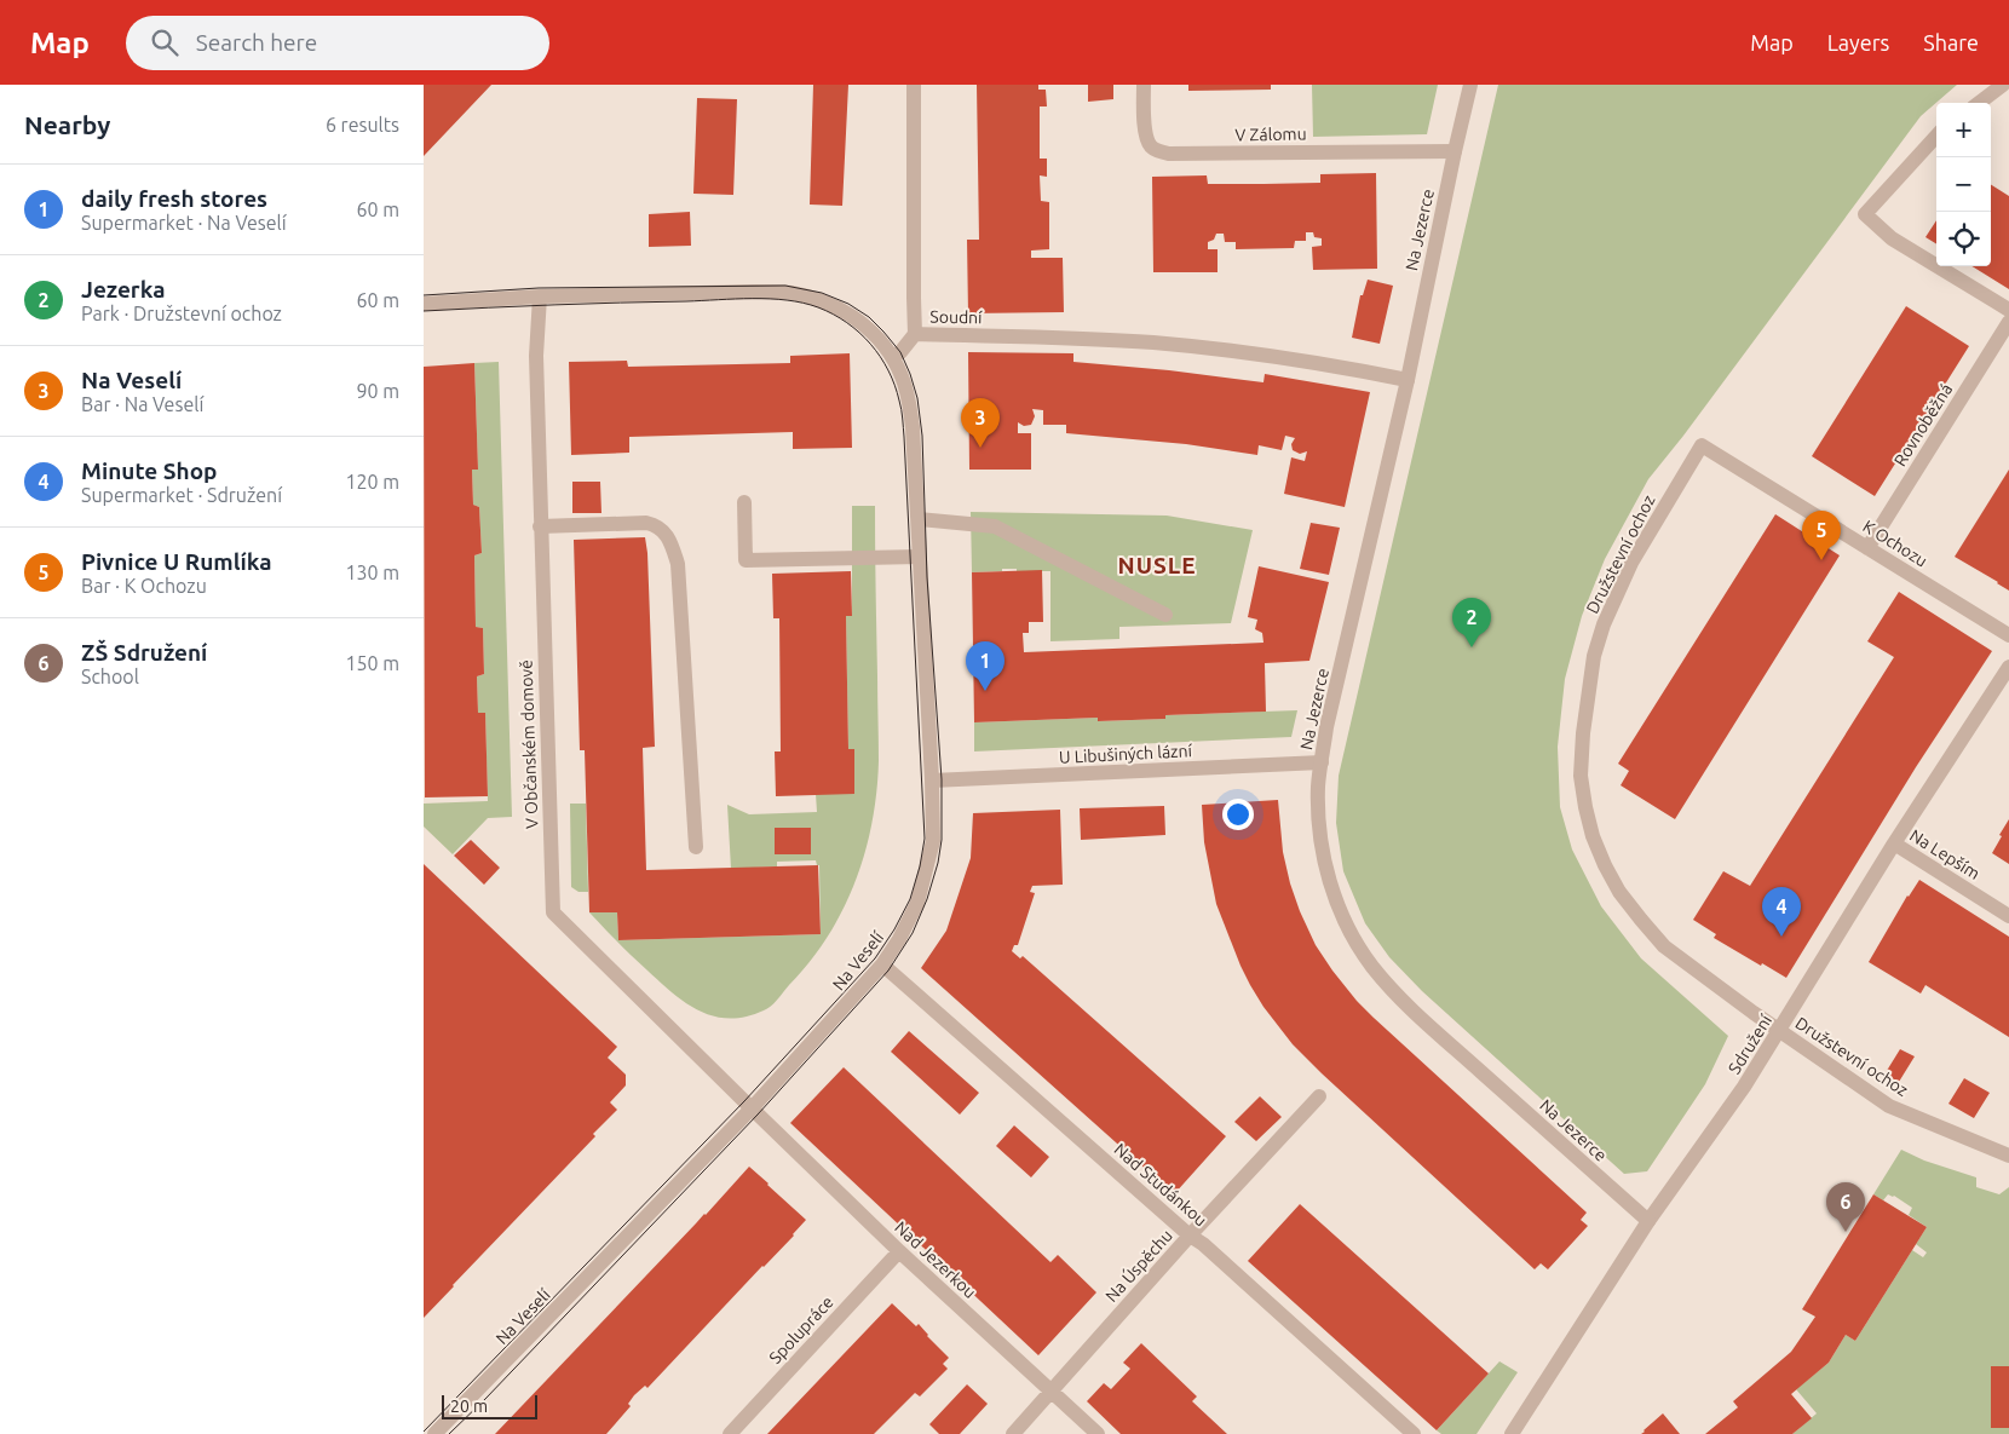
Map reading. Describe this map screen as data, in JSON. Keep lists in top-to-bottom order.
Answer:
{
  "streets": {
    "street": [
      "V Zálomu",
      "Na Jezerce",
      "Soudní",
      "Rovnoběžná",
      "K Ochozu",
      "Družstevní ochoz",
      "V Občanském domově",
      "U Libušiných lázní",
      "Na Lepším",
      "Na Veselí",
      "Sdružení",
      "Nad Studánkou",
      "Nad Jezerkou",
      "Na Úspěchu",
      "Spolupráce"
    ]
  },
  "crossings": [
    ["V Zálomu", "Na Jezerce"],
    ["Na Jezerce", "Soudní"],
    ["Na Jezerce", "U Libušiných lázní"],
    ["Na Jezerce", "Sdružení"],
    ["Soudní", "Na Veselí"],
    ["Rovnoběžná", "K Ochozu"],
    ["K Ochozu", "Družstevní ochoz"],
    ["Družstevní ochoz", "Sdružení"],
    ["V Občanském domově", "Na Veselí"],
    ["V Občanském domově", "Nad Jezerkou"],
    ["U Libušiných lázní", "Na Veselí"],
    ["Na Lepším", "Sdružení"],
    ["Na Veselí", "Nad Studánkou"],
    ["Na Veselí", "Nad Jezerkou"],
    ["Nad Studánkou", "Na Úspěchu"],
    ["Nad Jezerkou", "Na Úspěchu"],
    ["Nad Jezerkou", "Spolupráce"]
  ],
  "districts": ["NUSLE"],
  "scale_bar": "20 m",
  "page": {
    "header": "Map",
    "search": "Search here",
    "nav": ["Map", "Layers", "Share"],
    "heading": ["Nearby", "6 results"],
    "map_buttons": ["+", "−"],
    "list": [
      {
        "mark": "1",
        "name": "daily fresh stores",
        "note": "Supermarket · Na Veselí",
        "value": "60 m"
      },
      {
        "mark": "2",
        "name": "Jezerka",
        "note": "Park · Družstevní ochoz",
        "value": "60 m"
      },
      {
        "mark": "3",
        "name": "Na Veselí",
        "note": "Bar · Na Veselí",
        "value": "90 m"
      },
      {
        "mark": "4",
        "name": "Minute Shop",
        "note": "Supermarket · Sdružení",
        "value": "120 m"
      },
      {
        "mark": "5",
        "name": "Pivnice U Rumlíka",
        "note": "Bar · K Ochozu",
        "value": "130 m"
      },
      {
        "mark": "6",
        "name": "ZŠ Sdružení",
        "note": "School",
        "value": "150 m"
      }
    ],
    "pins": [
      "3",
      "5",
      "2",
      "1",
      "4",
      "6"
    ],
    "scale": "20 m"
  }
}
